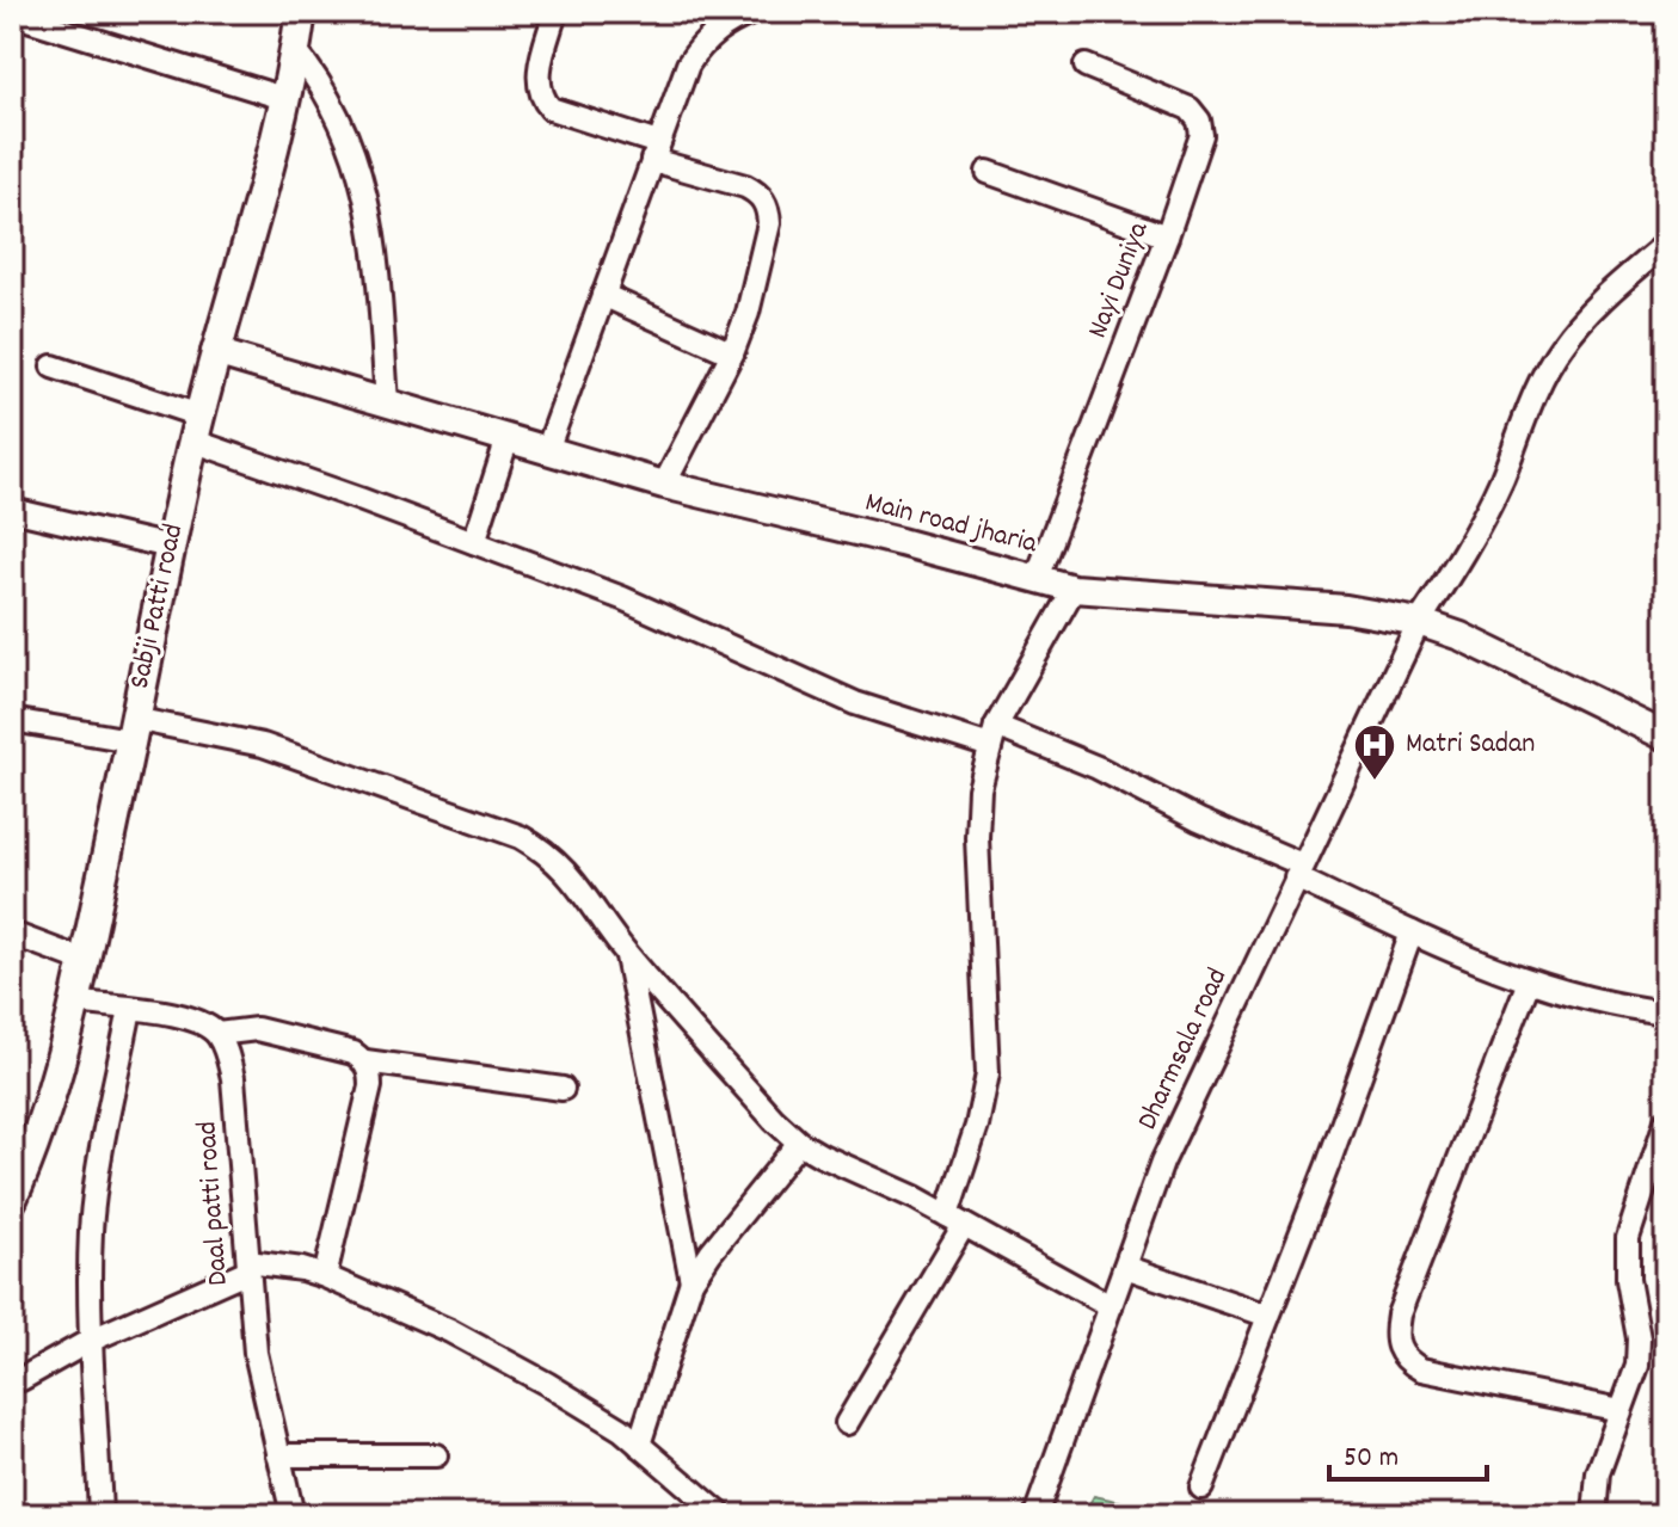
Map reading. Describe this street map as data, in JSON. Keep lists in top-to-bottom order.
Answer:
{
  "streets": {
    "main road": ["Sabji Patti road"],
    "street": [
      "Nayi Duniya",
      "Main road jharia",
      "Dharmsala road",
      "Daal patti road"
    ]
  },
  "crossings": [
    ["Nayi Duniya", "Main road jharia"],
    ["Main road jharia", "Sabji Patti road"],
    ["Main road jharia", "Dharmsala road"]
  ],
  "places": {
    "hospital": ["Matri Sadan"]
  },
  "scale_bar": "50 m"
}
